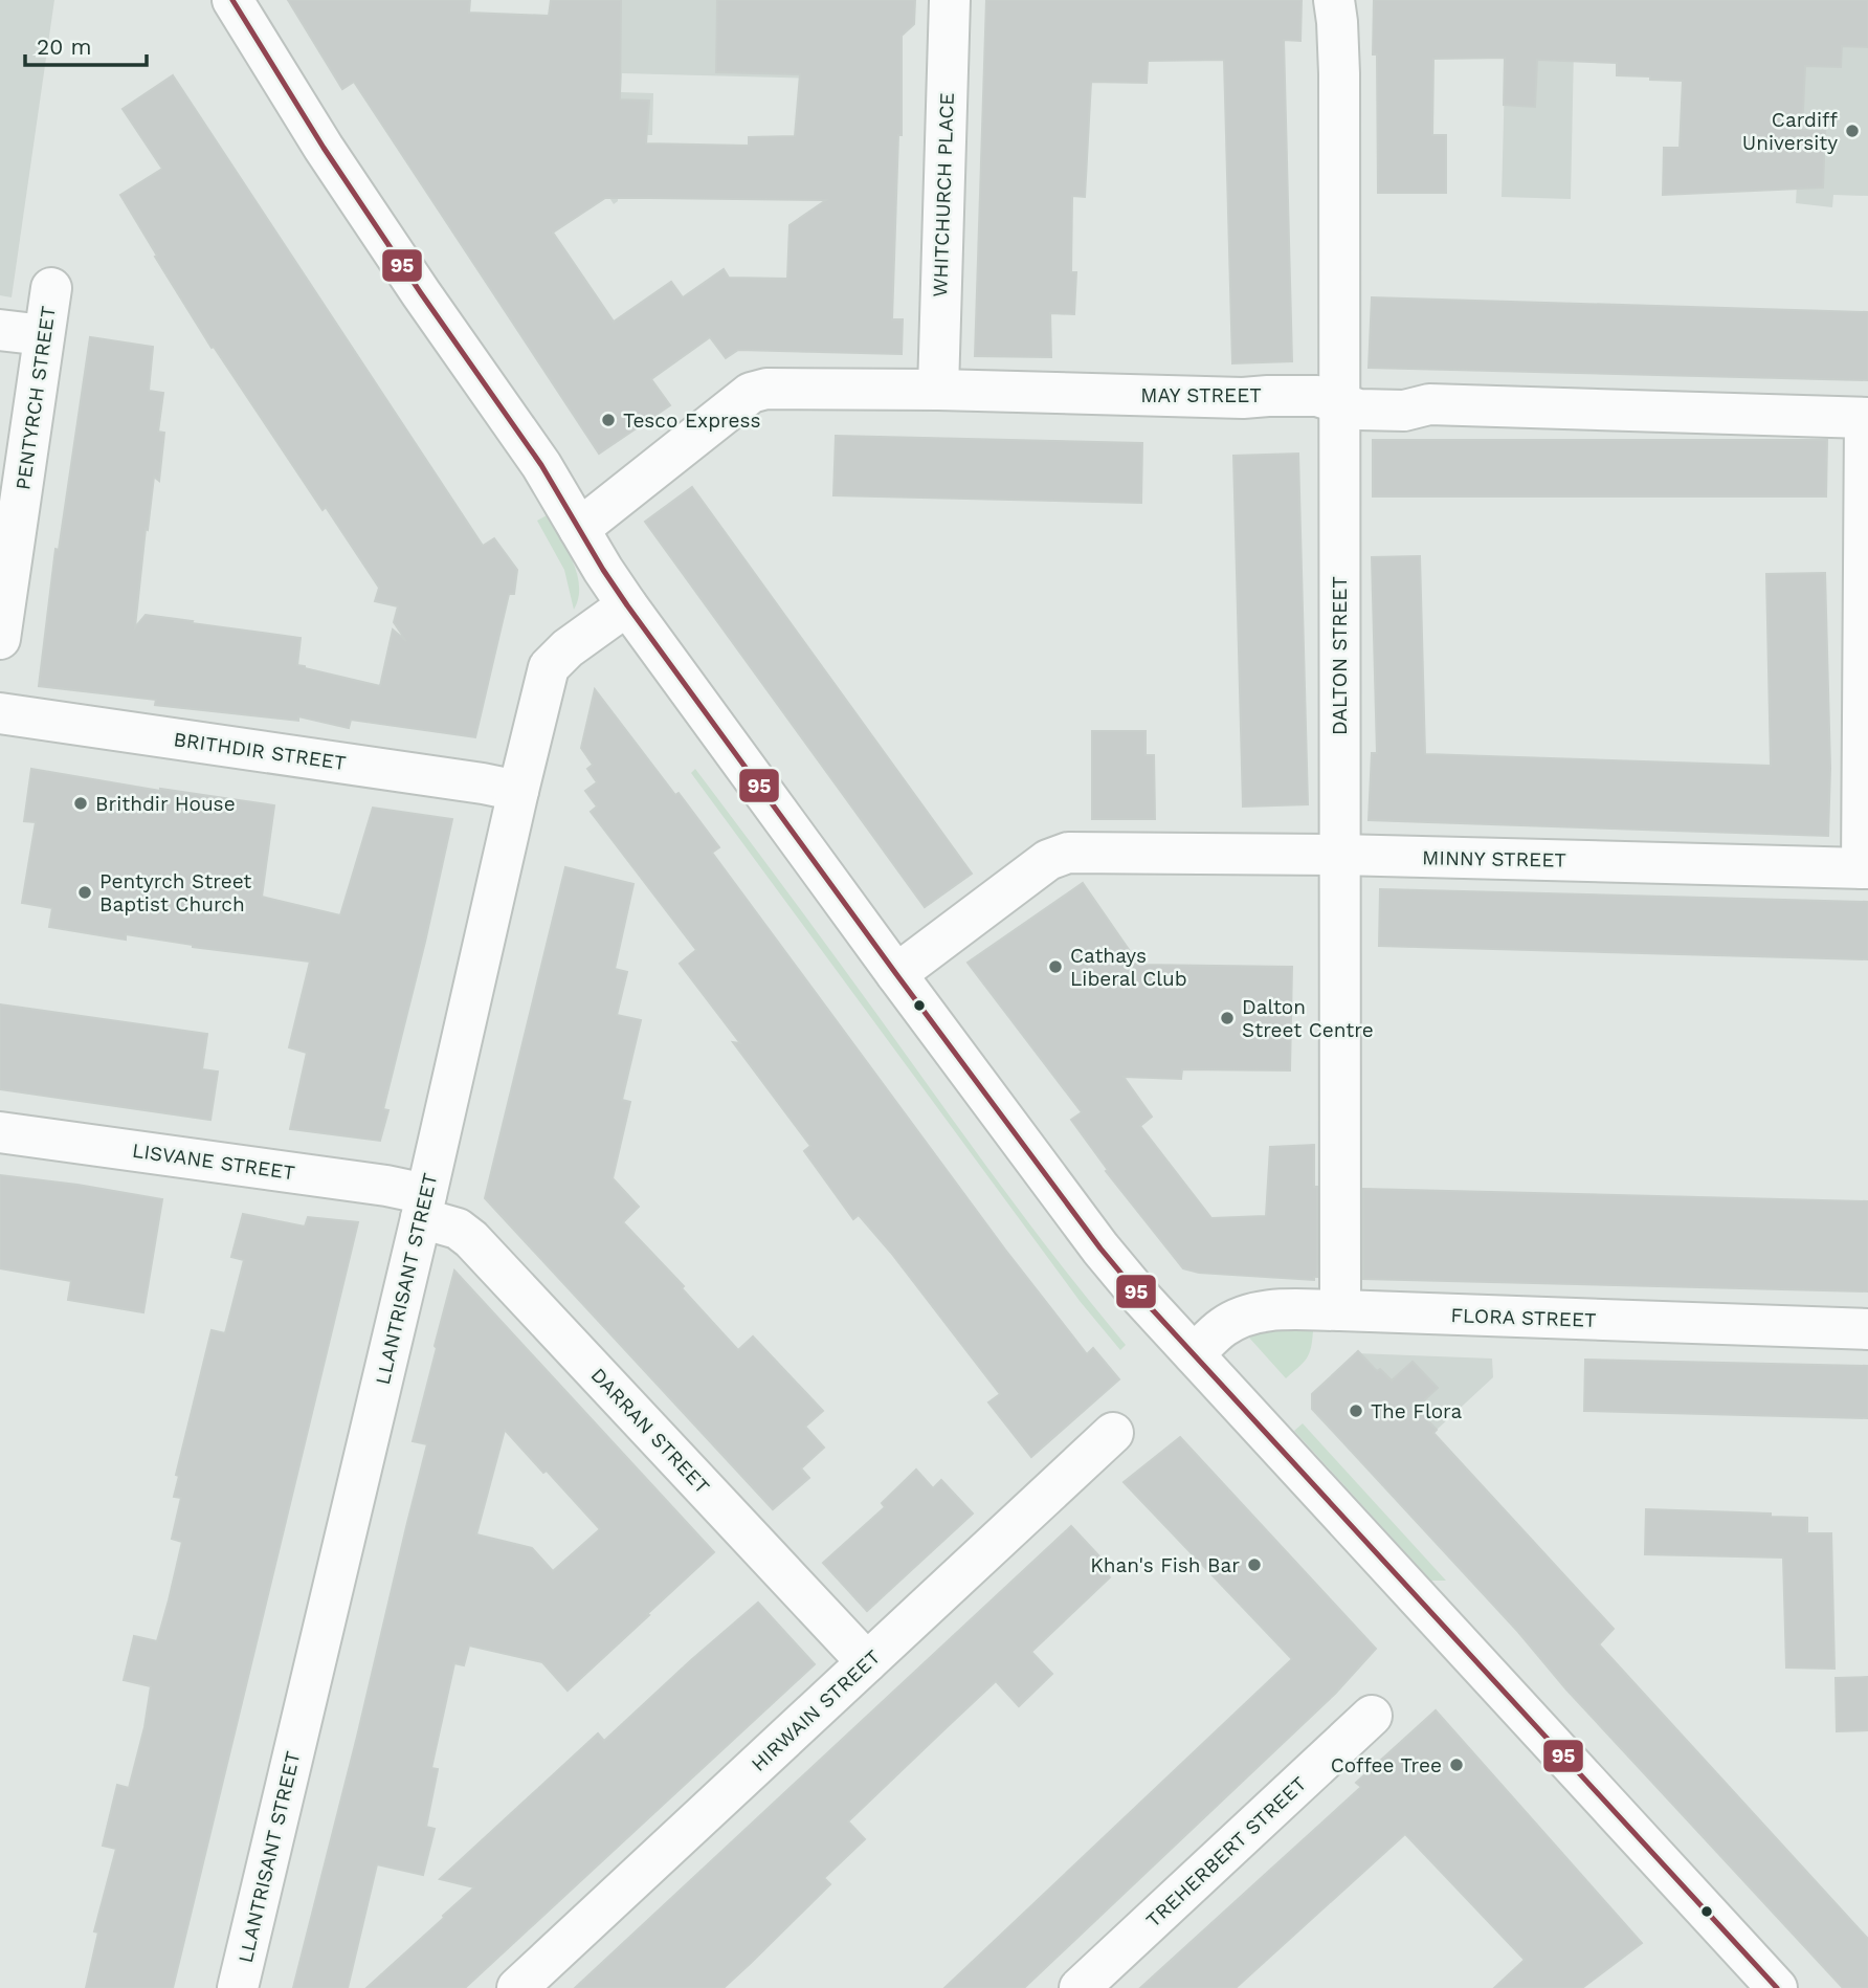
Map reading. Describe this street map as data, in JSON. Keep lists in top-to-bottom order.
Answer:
{
  "streets": {
    "street": [
      "WHITCHURCH PLACE",
      "MAY STREET",
      "PENTYRCH STREET",
      "DALTON STREET",
      "BRITHDIR STREET",
      "MINNY STREET",
      "LISVANE STREET",
      "LLANTRISANT STREET",
      "FLORA STREET",
      "DARRAN STREET",
      "HIRWAIN STREET",
      "TREHERBERT STREET"
    ]
  },
  "crossings": [
    ["WHITCHURCH PLACE", "MAY STREET"],
    ["MAY STREET", "DALTON STREET"],
    ["DALTON STREET", "MINNY STREET"],
    ["DALTON STREET", "FLORA STREET"],
    ["BRITHDIR STREET", "LLANTRISANT STREET"],
    ["LISVANE STREET", "LLANTRISANT STREET"],
    ["LISVANE STREET", "DARRAN STREET"],
    ["LLANTRISANT STREET", "DARRAN STREET"],
    ["DARRAN STREET", "HIRWAIN STREET"]
  ],
  "places": [
    "Cardiff University",
    "Tesco Express",
    "Brithdir House",
    "Pentyrch Street Baptist Church",
    "Cathays Liberal Club",
    "Dalton Street Centre",
    "The Flora",
    "Khan's Fish Bar",
    "Coffee Tree"
  ],
  "lines": ["transit line 95"],
  "scale_bar": "20 m"
}
